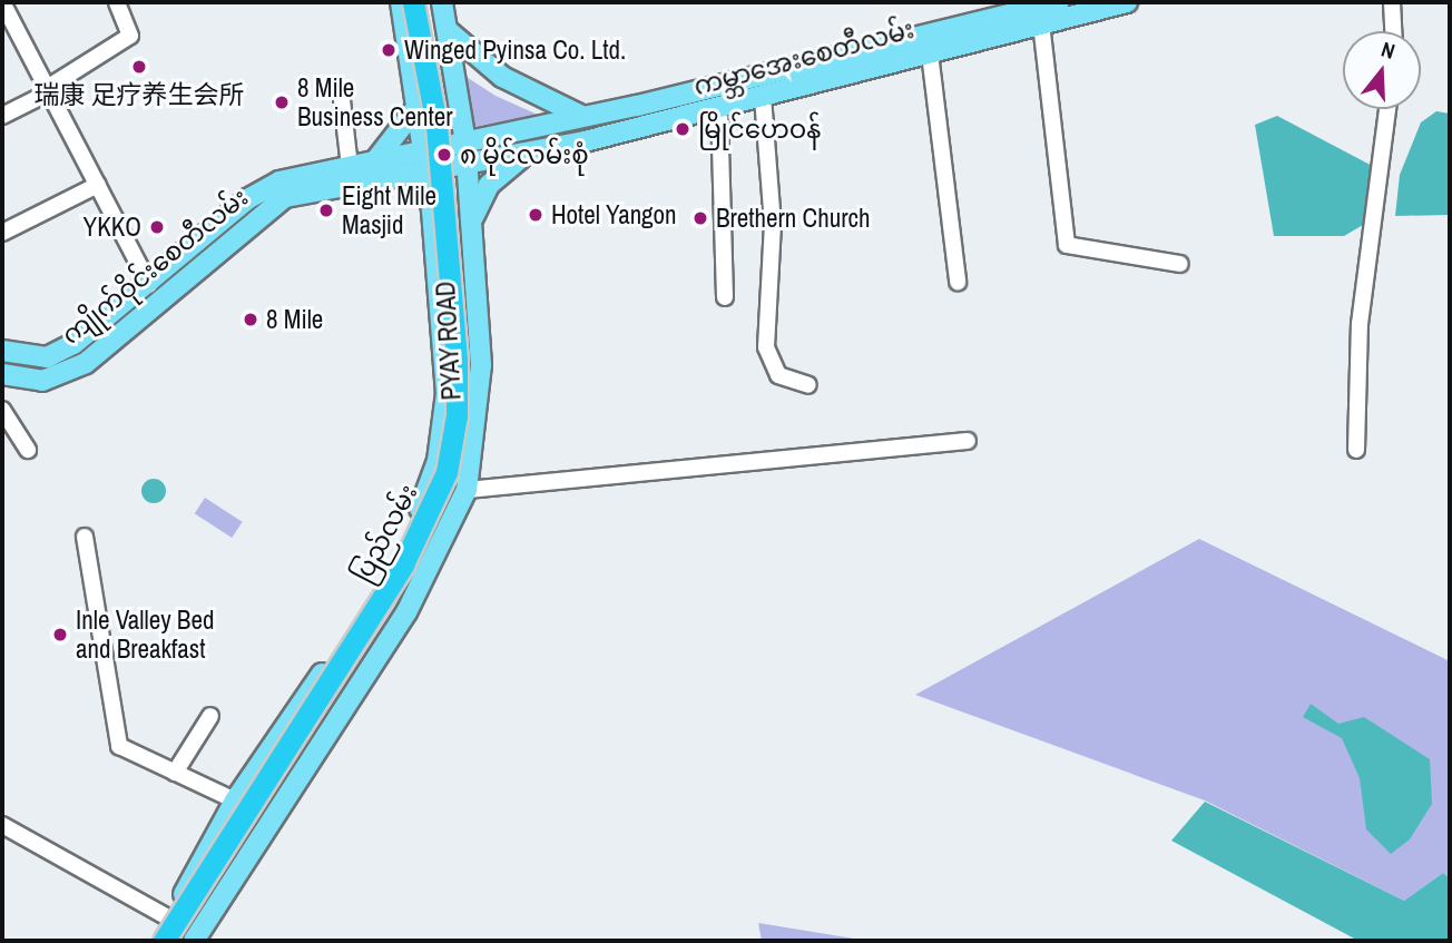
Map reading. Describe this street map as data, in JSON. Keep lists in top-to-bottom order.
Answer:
{
  "streets": {
    "highway": ["ပြည်လမ်း"],
    "main road": ["ကမ္ဘာအေးစေတီလမ်း", "ကျိုက်ဝိုင်းစေတီလမ်း", "PYAY ROAD"]
  },
  "crossings": [
    ["ကမ္ဘာအေးစေတီလမ်း", "ကျိုက်ဝိုင်းစေတီလမ်း"],
    ["ကမ္ဘာအေးစေတီလမ်း", "ပြည်လမ်း"],
    ["ကျိုက်ဝိုင်းစေတီလမ်း", "ပြည်လမ်း"],
    ["PYAY ROAD", "ပြည်လမ်း"]
  ],
  "places": [
    "Winged Pyinsa Co. Ltd.",
    "瑞康 足疗养生会所",
    "8 Mile Business Center",
    "မြိုင်ဟေဝန်",
    "၈ မိုင်လမ်းစုံ",
    "Eight Mile Masjid",
    "Hotel Yangon",
    "Brethern Church",
    "YKKO",
    "8 Mile",
    "Inle Valley Bed and Breakfast"
  ],
  "north": "top"
}
